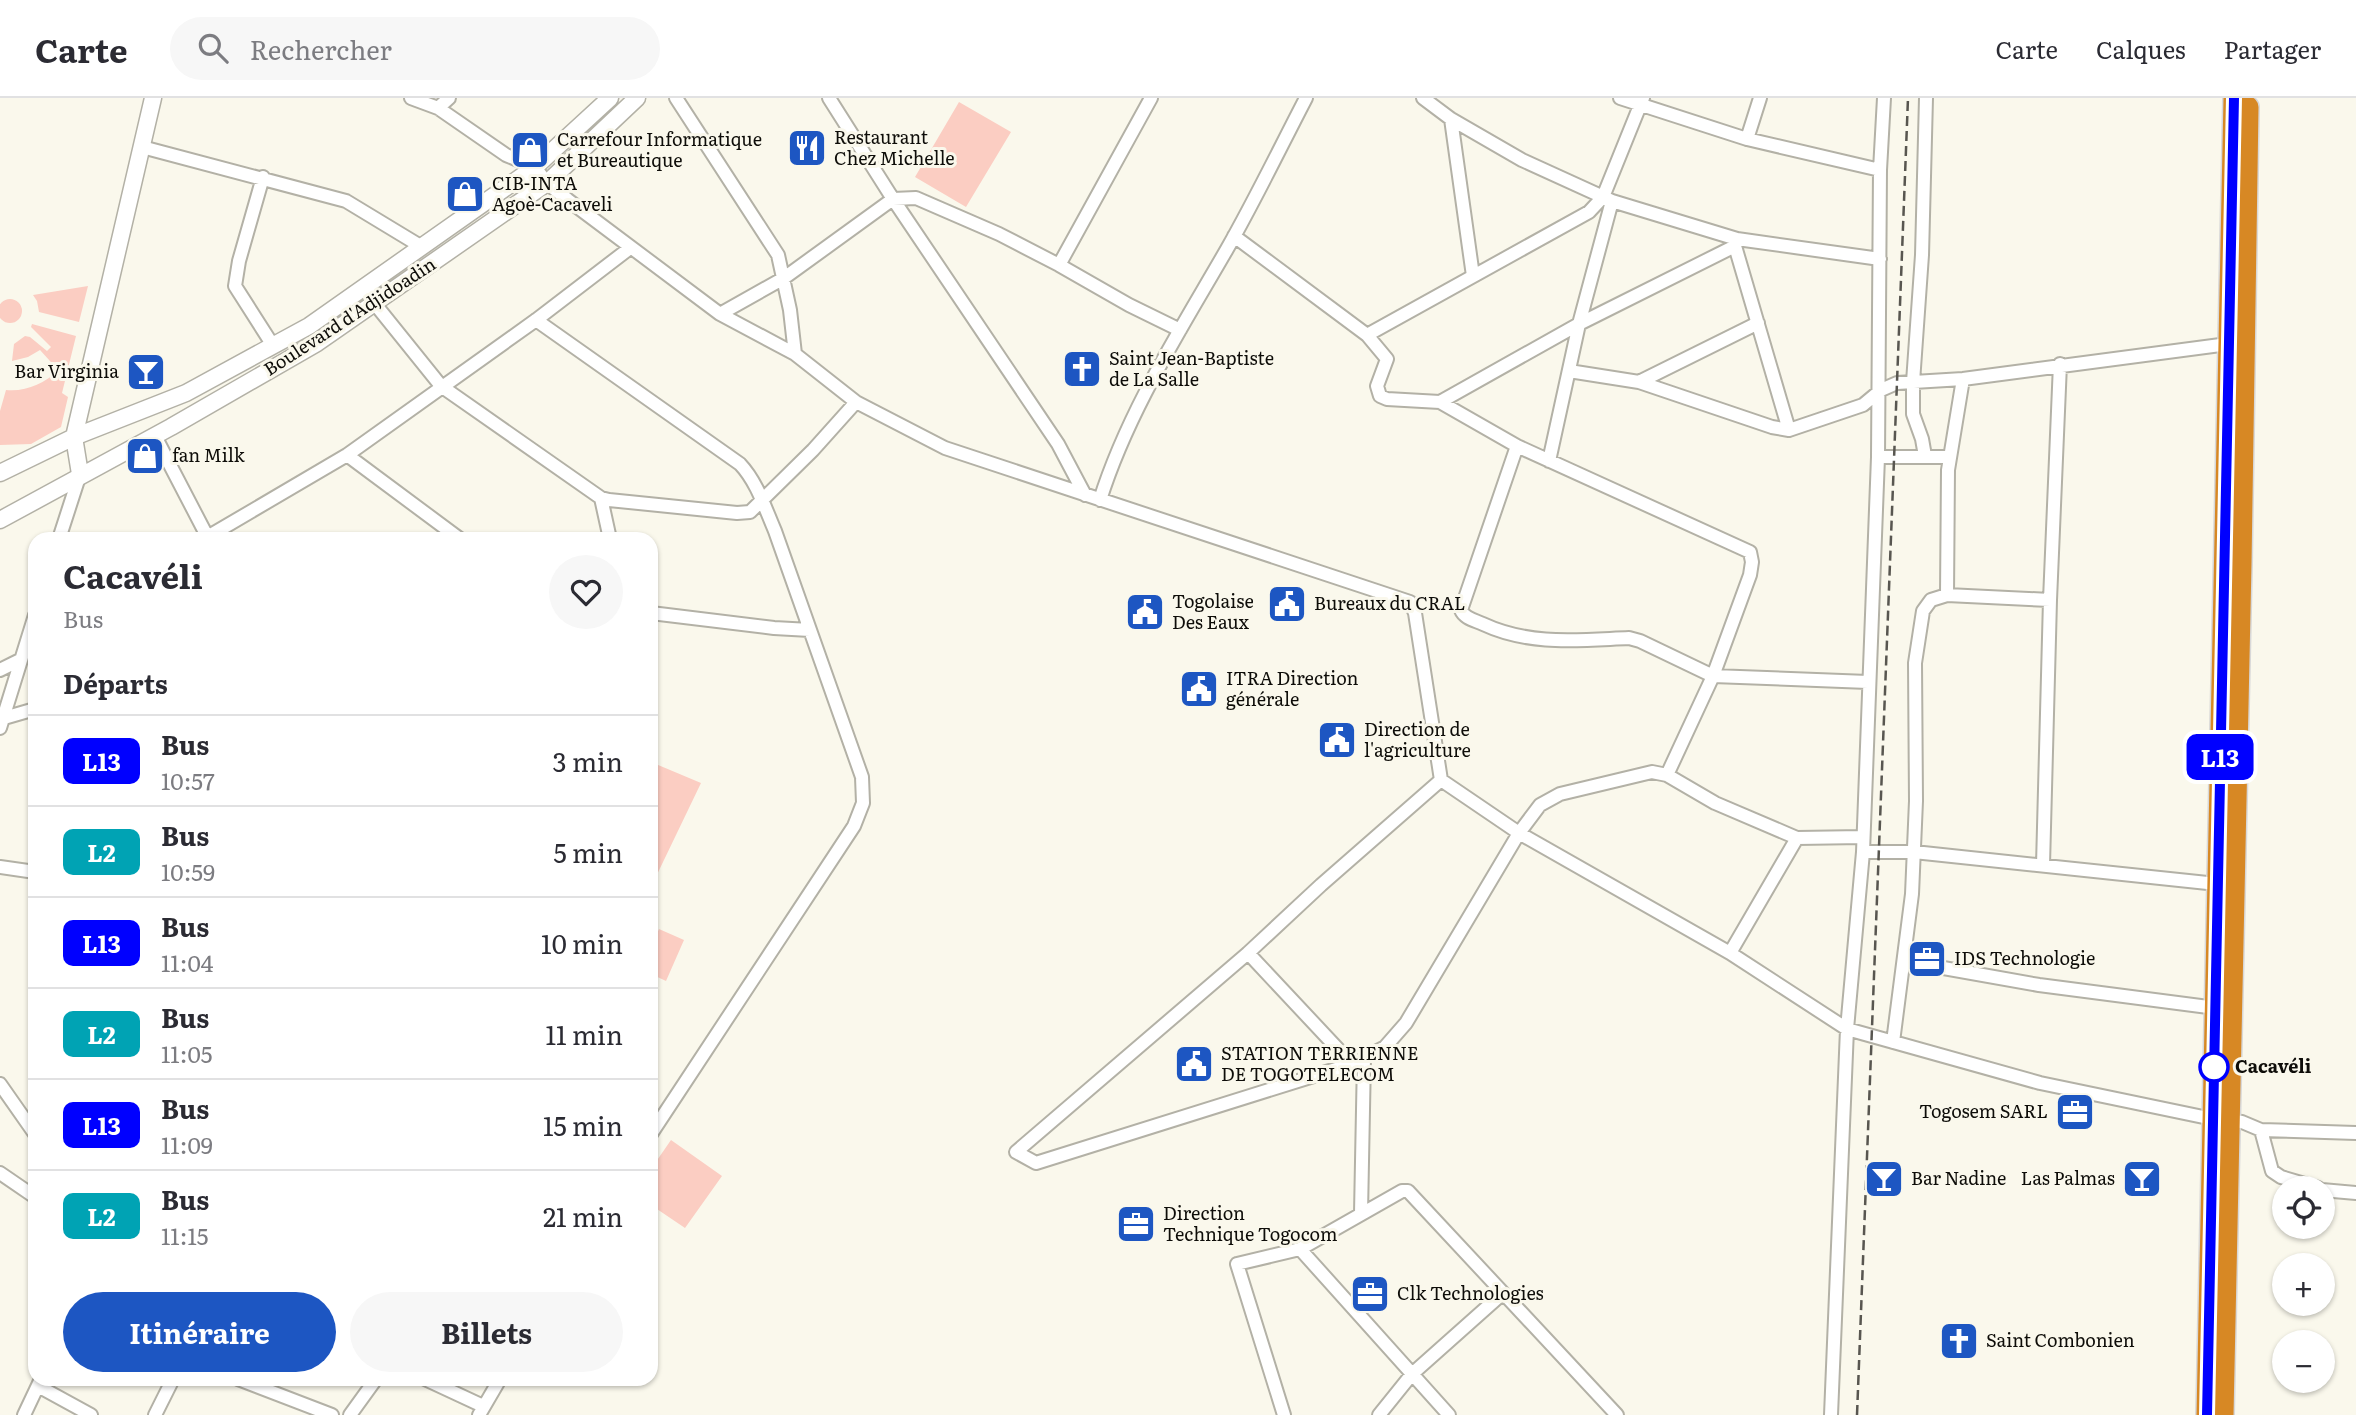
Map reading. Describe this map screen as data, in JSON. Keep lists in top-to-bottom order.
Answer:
{
  "streets": {
    "main road": ["Boulevard d'Adjidoadin"]
  },
  "places": {
    "restaurant": ["Restaurant Chez Michelle"],
    "shop": ["Carrefour Informatique et Bureautique", "CIB-INTA Agoè-Cacaveli", "fan Milk"],
    "church": ["Saint Jean-Baptiste de La Salle", "Saint Combonien"],
    "bar": ["Bar Virginia", "Bar Nadine", "Las Palmas"],
    "public building": [
      "Bureaux du CRAL",
      "Togolaise Des Eaux",
      "ITRA Direction générale",
      "Direction de l'agriculture",
      "STATION TERRIENNE DE TOGOTELECOM"
    ],
    "office": [
      "IDS Technologie",
      "Togosem SARL",
      "Direction Technique Togocom",
      "Clk Technologies"
    ],
    "other": ["Cacavéli"]
  },
  "lines": ["bus line L13"],
  "page": {
    "header": "Carte",
    "search": "Rechercher",
    "nav": ["Carte", "Calques", "Partager"],
    "on_map": "L13",
    "heading": [
      ["Cacavéli", "Bus"],
      "Départs"
    ],
    "list": [
      {
        "mark": "L13",
        "name": "Bus",
        "note": "10:57",
        "value": "3 min"
      },
      {
        "mark": "L2",
        "name": "Bus",
        "note": "10:59",
        "value": "5 min"
      },
      {
        "mark": "L13",
        "name": "Bus",
        "note": "11:04",
        "value": "10 min"
      },
      {
        "mark": "L2",
        "name": "Bus",
        "note": "11:05",
        "value": "11 min"
      },
      {
        "mark": "L13",
        "name": "Bus",
        "note": "11:09",
        "value": "15 min"
      },
      {
        "mark": "L2",
        "name": "Bus",
        "note": "11:15",
        "value": "21 min"
      }
    ],
    "map_buttons": ["+", "−"],
    "buttons": ["Itinéraire", "Billets"]
  }
}
